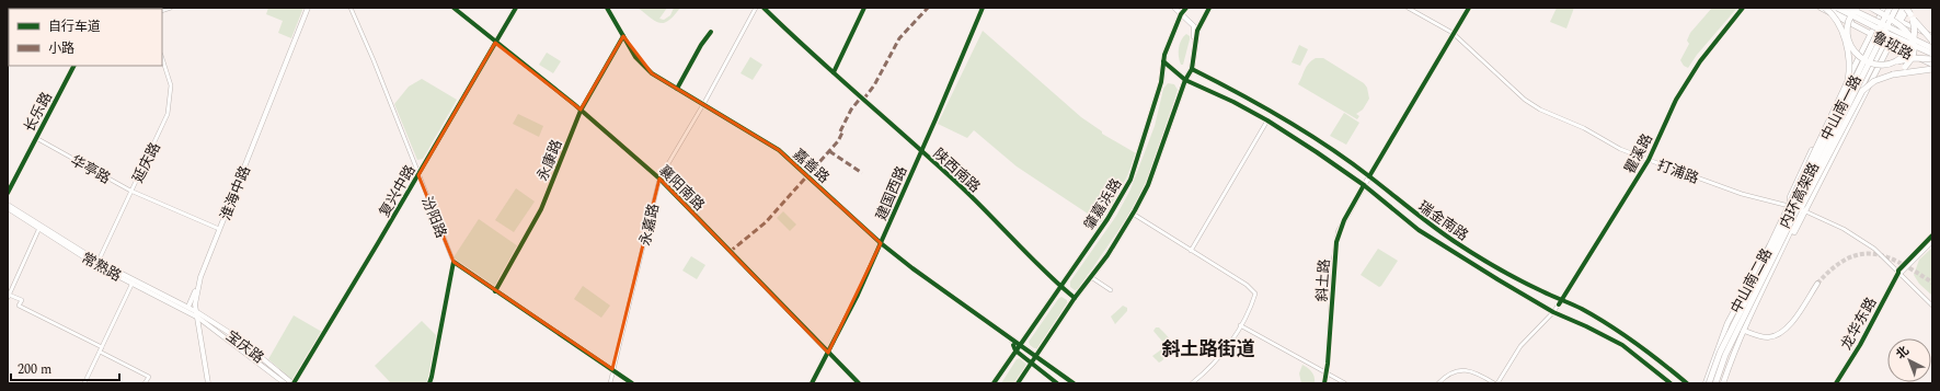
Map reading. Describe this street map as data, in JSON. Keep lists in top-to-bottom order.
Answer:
{
  "streets": {
    "highway": ["内环高架路"],
    "main road": [
      "鲁班路",
      "中山南一路",
      "陕西南路",
      "复兴中路",
      "淮海中路",
      "肇嘉浜路",
      "瑞金南路",
      "常熟路",
      "斜土路",
      "中山南二路",
      "龙华东路",
      "宝庆路"
    ],
    "street": [
      "长乐路",
      "瞿溪路",
      "永康路",
      "延庆路",
      "嘉善路",
      "华亭路",
      "打浦路",
      "襄阳南路",
      "建国西路",
      "汾阳路",
      "永嘉路"
    ]
  },
  "crossings": [
    ["鲁班路", "中山南一路"],
    ["鲁班路", "内环高架路"],
    ["鲁班路", "中山南二路"],
    ["中山南一路", "打浦路"],
    ["中山南一路", "中山南二路"],
    ["长乐路", "华亭路"],
    ["瞿溪路", "打浦路"],
    ["瞿溪路", "瑞金南路"],
    ["永康路", "嘉善路"],
    ["永康路", "襄阳南路"],
    ["延庆路", "华亭路"],
    ["延庆路", "常熟路"],
    ["嘉善路", "建国西路"],
    ["嘉善路", "肇嘉浜路"],
    ["嘉善路", "永嘉路"],
    ["华亭路", "淮海中路"],
    ["陕西南路", "建国西路"],
    ["陕西南路", "肇嘉浜路"],
    ["打浦路", "斜土路"],
    ["打浦路", "中山南二路"],
    ["打浦路", "龙华东路"],
    ["襄阳南路", "复兴中路"],
    ["襄阳南路", "建国西路"],
    ["襄阳南路", "永嘉路"],
    ["复兴中路", "汾阳路"],
    ["复兴中路", "宝庆路"],
    ["淮海中路", "常熟路"],
    ["淮海中路", "宝庆路"],
    ["内环高架路", "中山南二路"],
    ["肇嘉浜路", "瑞金南路"],
    ["瑞金南路", "斜土路"],
    ["常熟路", "宝庆路"]
  ],
  "districts": ["斜土路街道"],
  "legend": ["自行车道", "小路"],
  "scale_bar": "200 m",
  "north": "top left"
}
